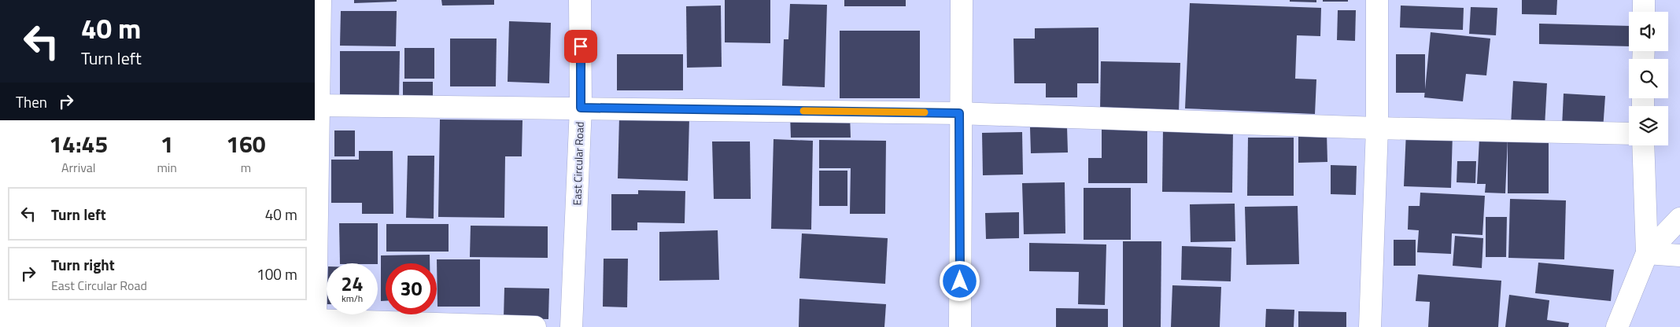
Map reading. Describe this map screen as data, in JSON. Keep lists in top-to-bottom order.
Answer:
{
  "streets": {
    "street": ["East Circular Road"]
  },
  "page": {
    "turn": ["40 m", "Turn left"],
    "then": "Then",
    "eta": [
      "14:45",
      "Arrival",
      "1",
      "min",
      "160",
      "m"
    ],
    "list": [
      {
        "name": "Turn left",
        "value": "40 m"
      },
      {
        "name": "Turn right",
        "note": "East Circular Road",
        "value": "100 m"
      }
    ],
    "speed": "24 km/h",
    "limit": "30"
  }
}
